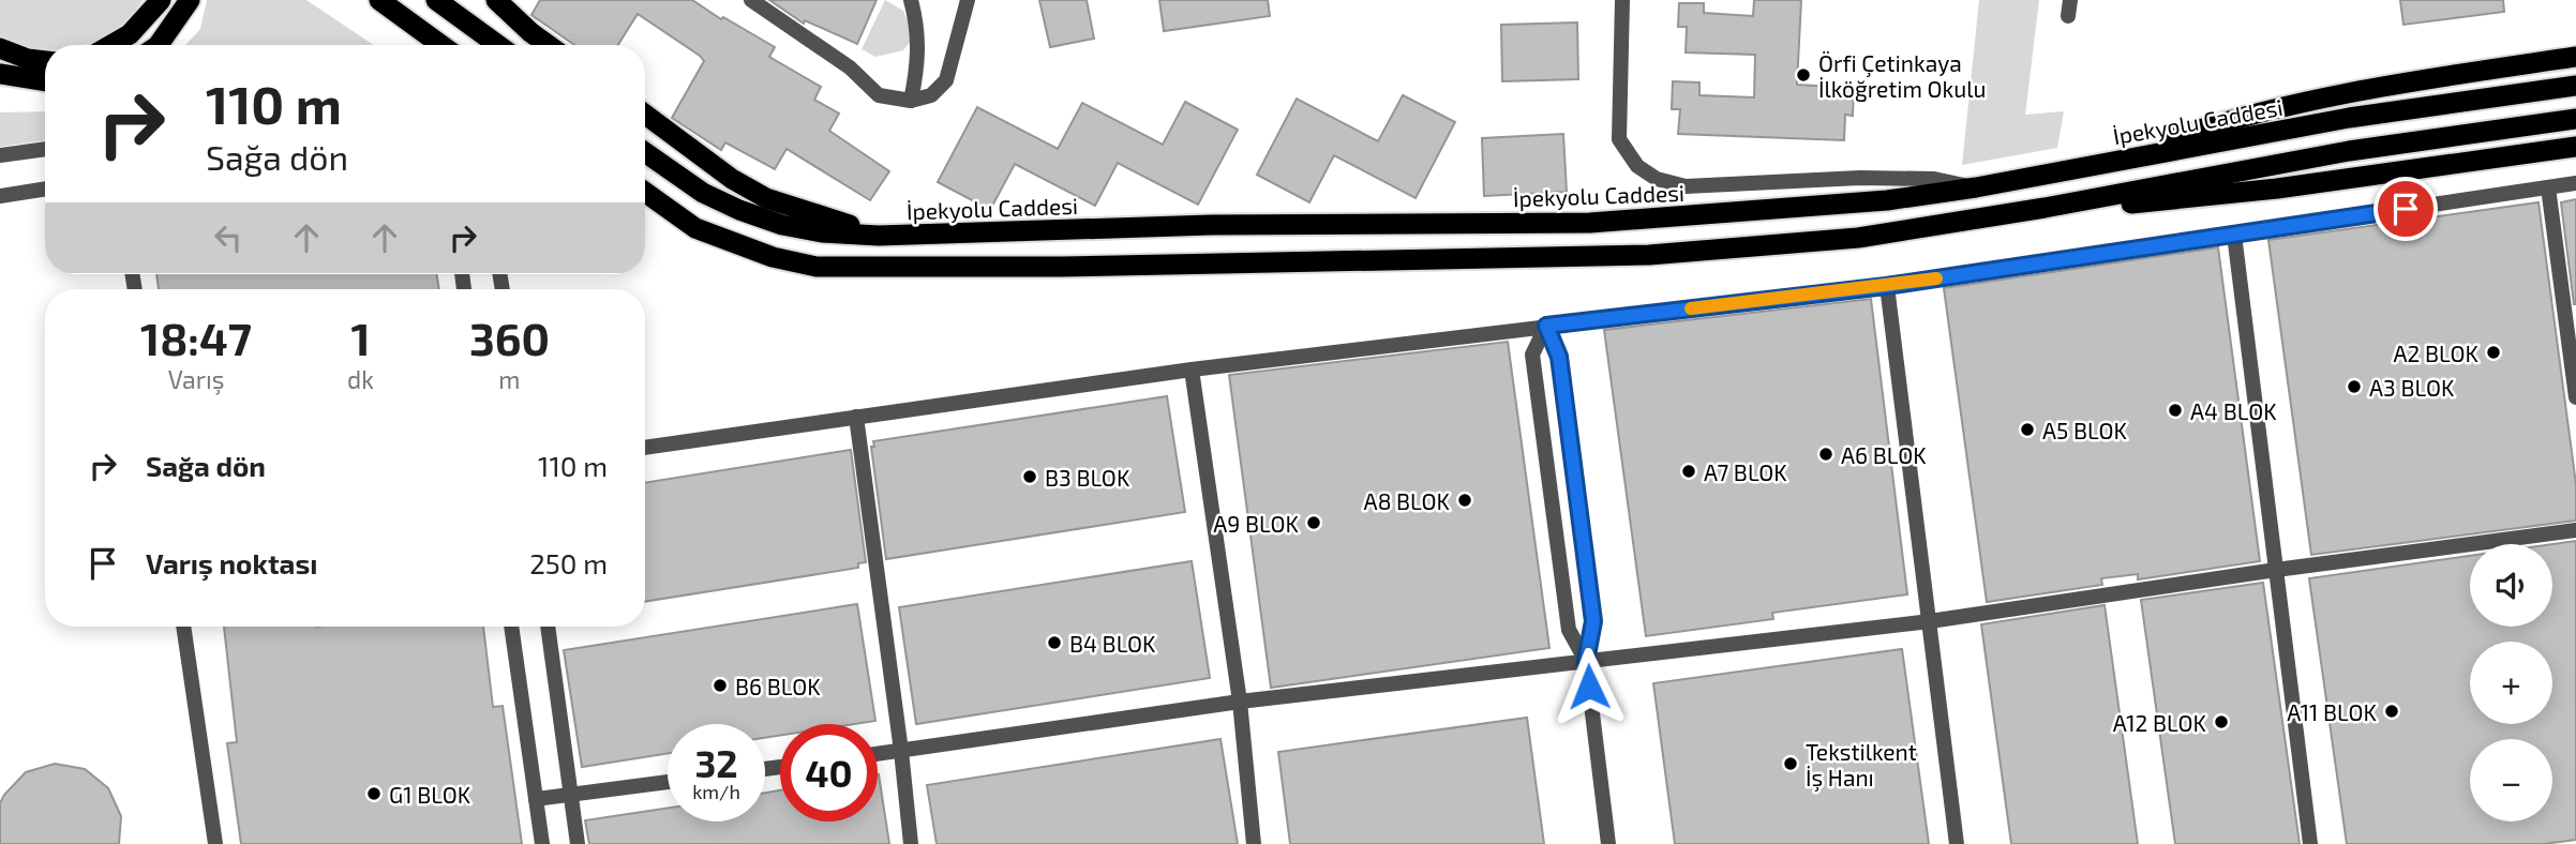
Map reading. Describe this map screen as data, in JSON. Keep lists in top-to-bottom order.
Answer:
{
  "streets": {
    "highway": ["İpekyolu Caddesi"]
  },
  "places": [
    "Örfi Çetinkaya İlköğretim Okulu",
    "A2 BLOK",
    "A3 BLOK",
    "A4 BLOK",
    "A5 BLOK",
    "A6 BLOK",
    "A7 BLOK",
    "B3 BLOK",
    "A8 BLOK",
    "A9 BLOK",
    "B4 BLOK",
    "B6 BLOK",
    "A11 BLOK",
    "A12 BLOK",
    "Tekstilkent İş Hanı",
    "G1 BLOK"
  ],
  "page": {
    "turn": ["110 m", "Sağa dön"],
    "eta": [
      "18:47",
      "Varış",
      "1",
      "dk",
      "360",
      "m"
    ],
    "list": [
      {
        "name": "Sağa dön",
        "value": "110 m"
      },
      {
        "name": "Varış noktası",
        "value": "250 m"
      }
    ],
    "map_buttons": ["+", "−"],
    "speed": "32 km/h",
    "limit": "40"
  }
}
